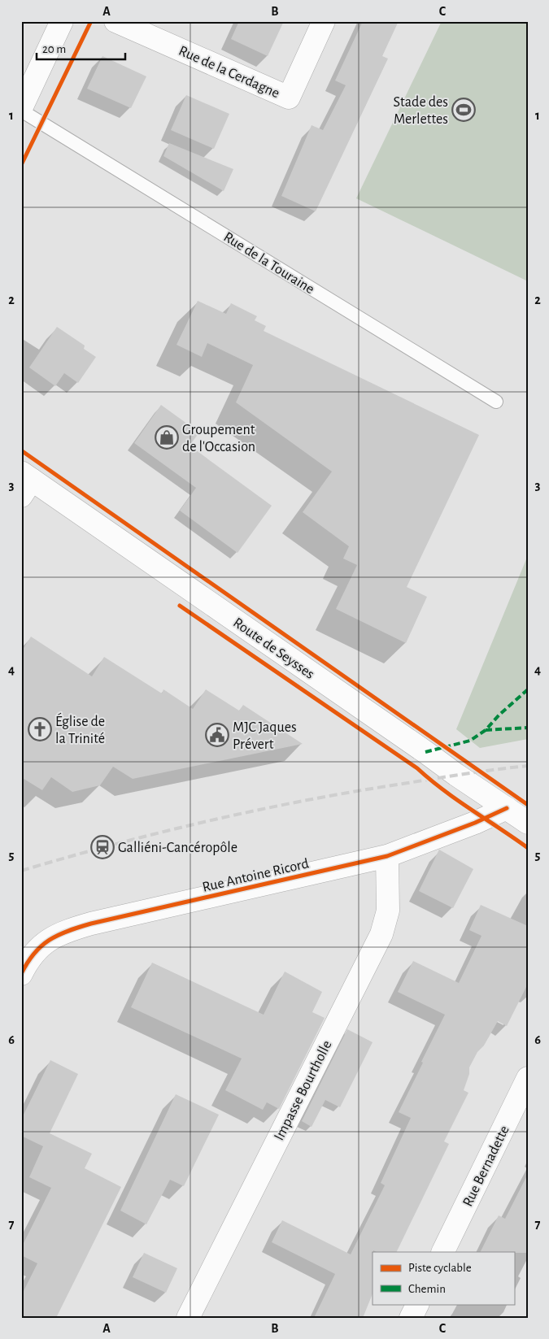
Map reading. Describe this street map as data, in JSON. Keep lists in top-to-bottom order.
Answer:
{
  "streets": {
    "street": [
      "Rue de la Cerdagne",
      "Rue de la Touraine",
      "Route de Seysses",
      "Rue Antoine Ricord",
      "Impasse Bourtholle",
      "Rue Bernadette"
    ]
  },
  "crossings": [
    ["Route de Seysses", "Rue Antoine Ricord"],
    ["Rue Antoine Ricord", "Impasse Bourtholle"]
  ],
  "places": {
    "sports": ["Stade des Merlettes"],
    "shop": ["Groupement de l'Occasion"],
    "church": ["Église de la Trinité"],
    "public building": ["MJC Jaques Prévert"],
    "station": ["Galliéni-Cancéropôle"]
  },
  "legend": ["Piste cyclable", "Chemin"],
  "scale_bar": "20 m",
  "grid": {
    "columns": ["A", "B", "C"],
    "rows": [
      "1",
      "2",
      "3",
      "4",
      "5",
      "6",
      "7"
    ]
  }
}
